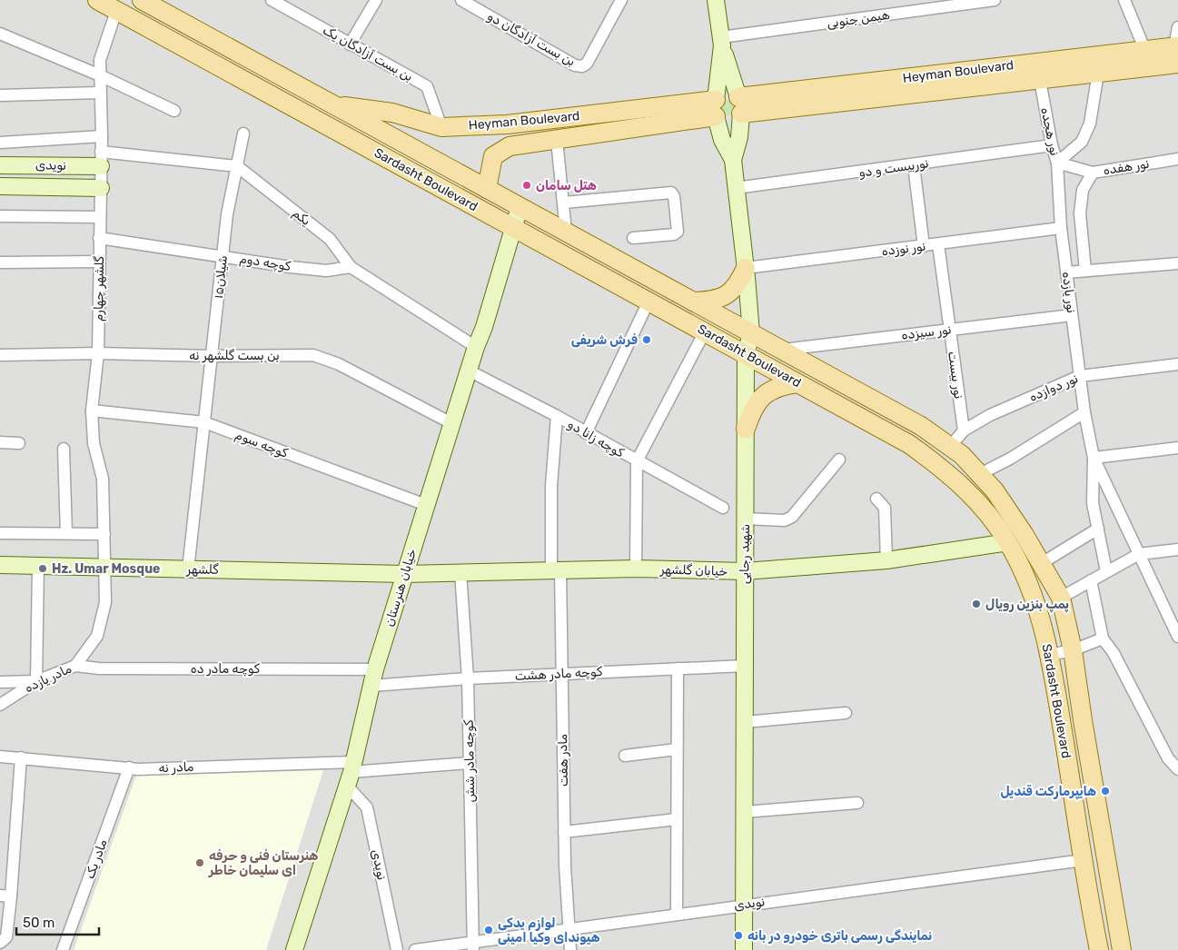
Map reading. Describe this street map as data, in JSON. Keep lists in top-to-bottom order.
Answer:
{
  "streets": {
    "main road": ["Heyman Boulevard", "Sardasht Boulevard"],
    "street": [
      "هیمن جنوبی",
      "بن بست آزادگان دو",
      "بن بست آزادگان یک",
      "نور هجده",
      "نویدی",
      "نور هفده",
      "نوربیست و دو",
      "یکم",
      "نور نوزده",
      "کوچه دوم",
      "شیلان۱۵",
      "گلشهر چهارم",
      "نور یازده",
      "نور سیزده",
      "بن بست گلشهر نه",
      "نور بیست",
      "نور دوازده",
      "کوچه زانا دو",
      "کوچه سوم",
      "شهید رجایی",
      "گلشهر",
      "خیابان گلشهر",
      "خیابان هنرستان",
      "کوچه مادر ده",
      "کوچه مادر هشت",
      "مادر یازده",
      "مادر هفت",
      "کوچه مادر شش",
      "مادر نه",
      "مادر یک"
    ]
  },
  "crossings": [
    ["بن بست آزادگان یک", "Heyman Boulevard"],
    ["Heyman Boulevard", "نور هجده"],
    ["Heyman Boulevard", "Sardasht Boulevard"],
    ["Heyman Boulevard", "شهید رجایی"],
    ["نور هجده", "نوربیست و دو"],
    ["نور هجده", "نور یازده"],
    ["نویدی", "Sardasht Boulevard"],
    ["نویدی", "گلشهر چهارم"],
    ["نویدی", "شهید رجایی"],
    ["نویدی", "خیابان هنرستان"],
    ["نویدی", "مادر هفت"],
    ["نویدی", "کوچه مادر شش"],
    ["نویدی", "مادر نه"],
    ["نوربیست و دو", "شهید رجایی"],
    ["Sardasht Boulevard", "گلشهر چهارم"],
    ["Sardasht Boulevard", "نور سیزده"],
    ["Sardasht Boulevard", "شهید رجایی"],
    ["Sardasht Boulevard", "خیابان گلشهر"],
    ["Sardasht Boulevard", "خیابان هنرستان"],
    ["یکم", "کوچه دوم"],
    ["یکم", "شیلان۱۵"],
    ["یکم", "خیابان هنرستان"],
    ["نور نوزده", "نور یازده"],
    ["نور نوزده", "نور بیست"],
    ["نور نوزده", "شهید رجایی"],
    ["کوچه دوم", "شیلان۱۵"],
    ["کوچه دوم", "گلشهر چهارم"],
    ["شیلان۱۵", "بن بست گلشهر نه"],
    ["شیلان۱۵", "کوچه سوم"],
    ["شیلان۱۵", "گلشهر"],
    ["گلشهر چهارم", "بن بست گلشهر نه"],
    ["گلشهر چهارم", "کوچه سوم"],
    ["گلشهر چهارم", "گلشهر"],
    ["گلشهر چهارم", "مادر یازده"],
    ["نور یازده", "نور سیزده"],
    ["نور یازده", "نور دوازده"],
    ["نور سیزده", "نور بیست"],
    ["بن بست گلشهر نه", "خیابان هنرستان"],
    ["نور بیست", "نور دوازده"],
    ["کوچه زانا دو", "خیابان هنرستان"],
    ["کوچه زانا دو", "مادر هفت"],
    ["کوچه سوم", "خیابان هنرستان"],
    ["شهید رجایی", "خیابان گلشهر"],
    ["شهید رجایی", "کوچه مادر هشت"],
    ["گلشهر", "خیابان گلشهر"],
    ["گلشهر", "خیابان هنرستان"],
    ["گلشهر", "مادر یازده"],
    ["خیابان گلشهر", "خیابان هنرستان"],
    ["خیابان گلشهر", "مادر هفت"],
    ["خیابان گلشهر", "کوچه مادر شش"],
    ["خیابان هنرستان", "کوچه مادر ده"],
    ["خیابان هنرستان", "کوچه مادر هشت"],
    ["خیابان هنرستان", "مادر نه"],
    ["کوچه مادر ده", "مادر یازده"],
    ["کوچه مادر هشت", "مادر هفت"],
    ["کوچه مادر هشت", "کوچه مادر شش"],
    ["کوچه مادر شش", "مادر نه"],
    ["مادر نه", "مادر یک"]
  ],
  "places": [
    "هتل سامان",
    "فرش شریفی",
    "Hz. Umar Mosque",
    "پمپ بنزین رویال",
    "هایپرمارکت قندیل",
    "هنرستان فنی و حرفه ای سلیمان خاطر",
    "لوازم یدکى هیونداى وکیا امینى",
    "نمایندگی رسمی باتری خودرو در بانه"
  ],
  "scale_bar": "50 m"
}
